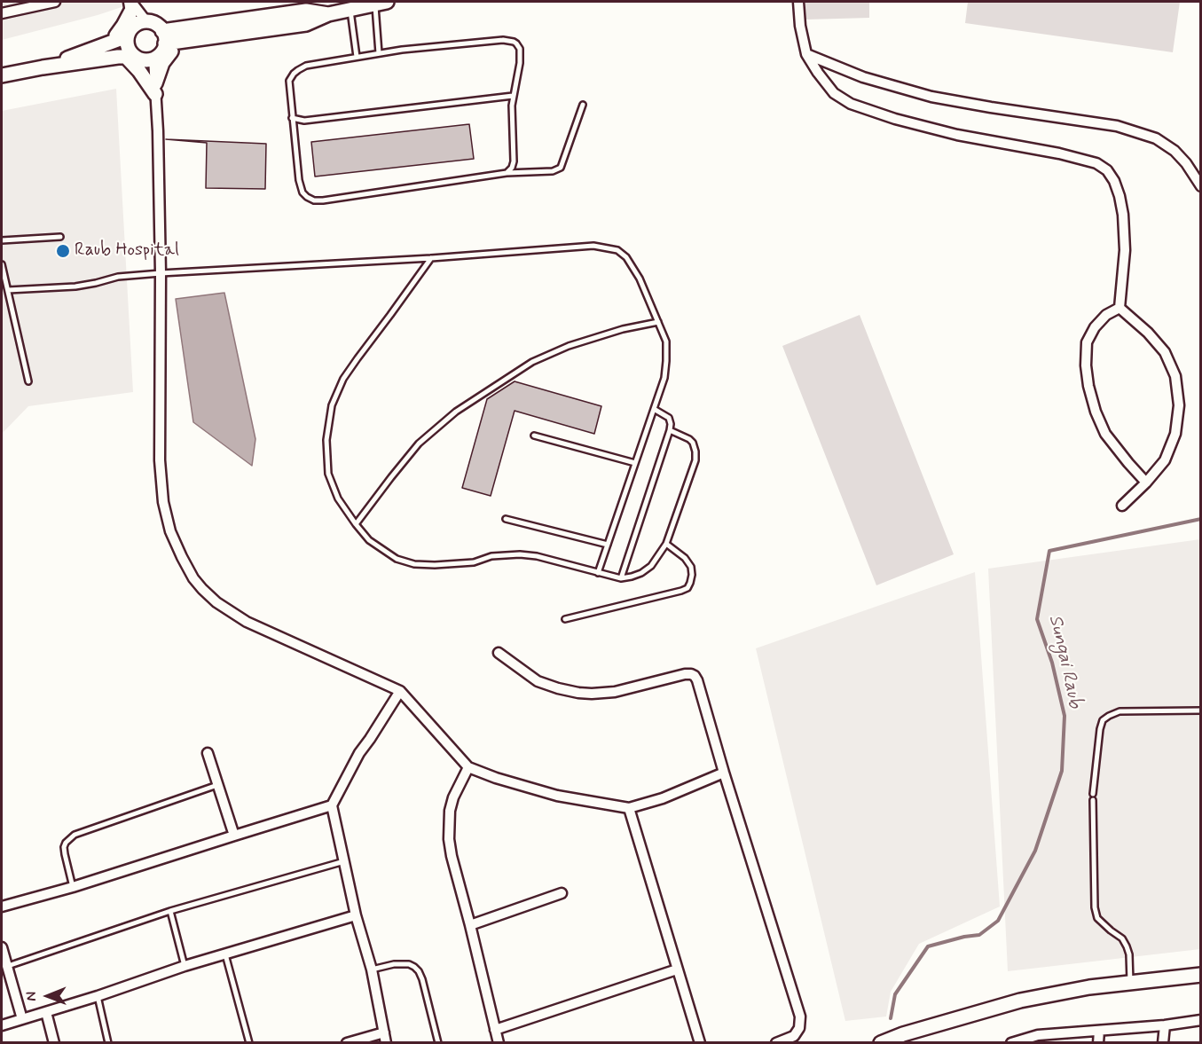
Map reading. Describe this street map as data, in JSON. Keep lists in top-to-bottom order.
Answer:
{
  "water": ["Sungai Raub"],
  "places": ["Raub Hospital"],
  "north": "left"
}
